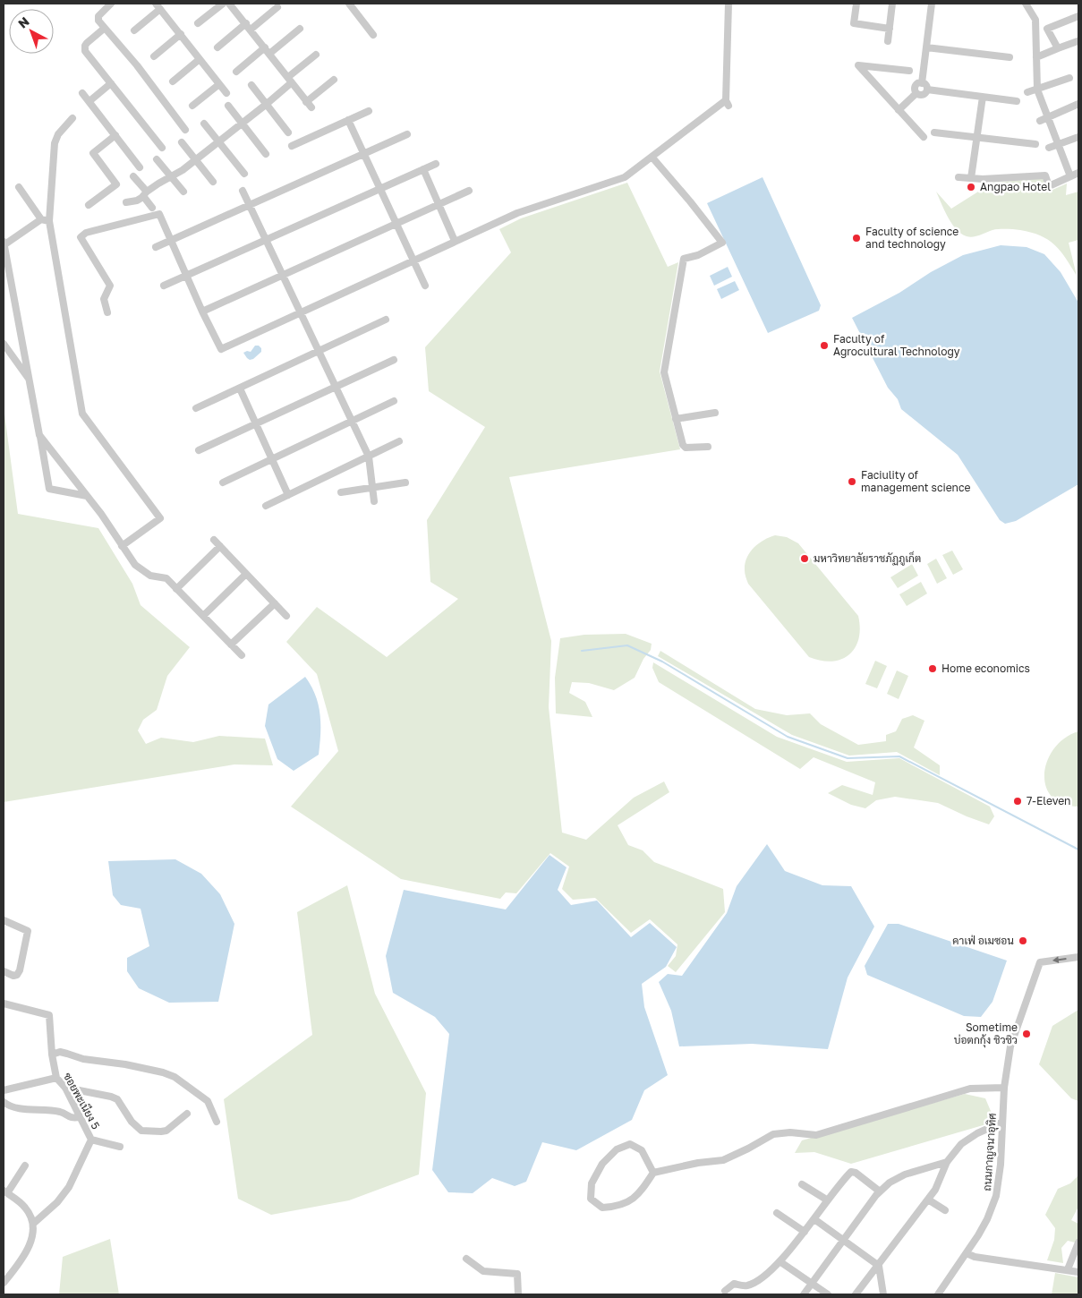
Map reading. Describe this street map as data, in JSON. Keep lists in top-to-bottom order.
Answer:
{
  "streets": {
    "street": ["ซอยพะเนียง 5", "ถนนกาญจนาอุทิศ"]
  },
  "one_way": ["ถนนกาญจนาอุทิศ"],
  "places": [
    "Angpao Hotel",
    "Faculty of science and technology",
    "Faculty of Agrocultural Technology",
    "Faciulity of management science",
    "มหาวิทยาลัยราชภัฏภูเก็ต",
    "Home economics",
    "7-Eleven",
    "คาเฟ่ อเมซอน",
    "Sometime บ่อตกกุ้ง ชิวชิว"
  ],
  "north": "top left"
}
